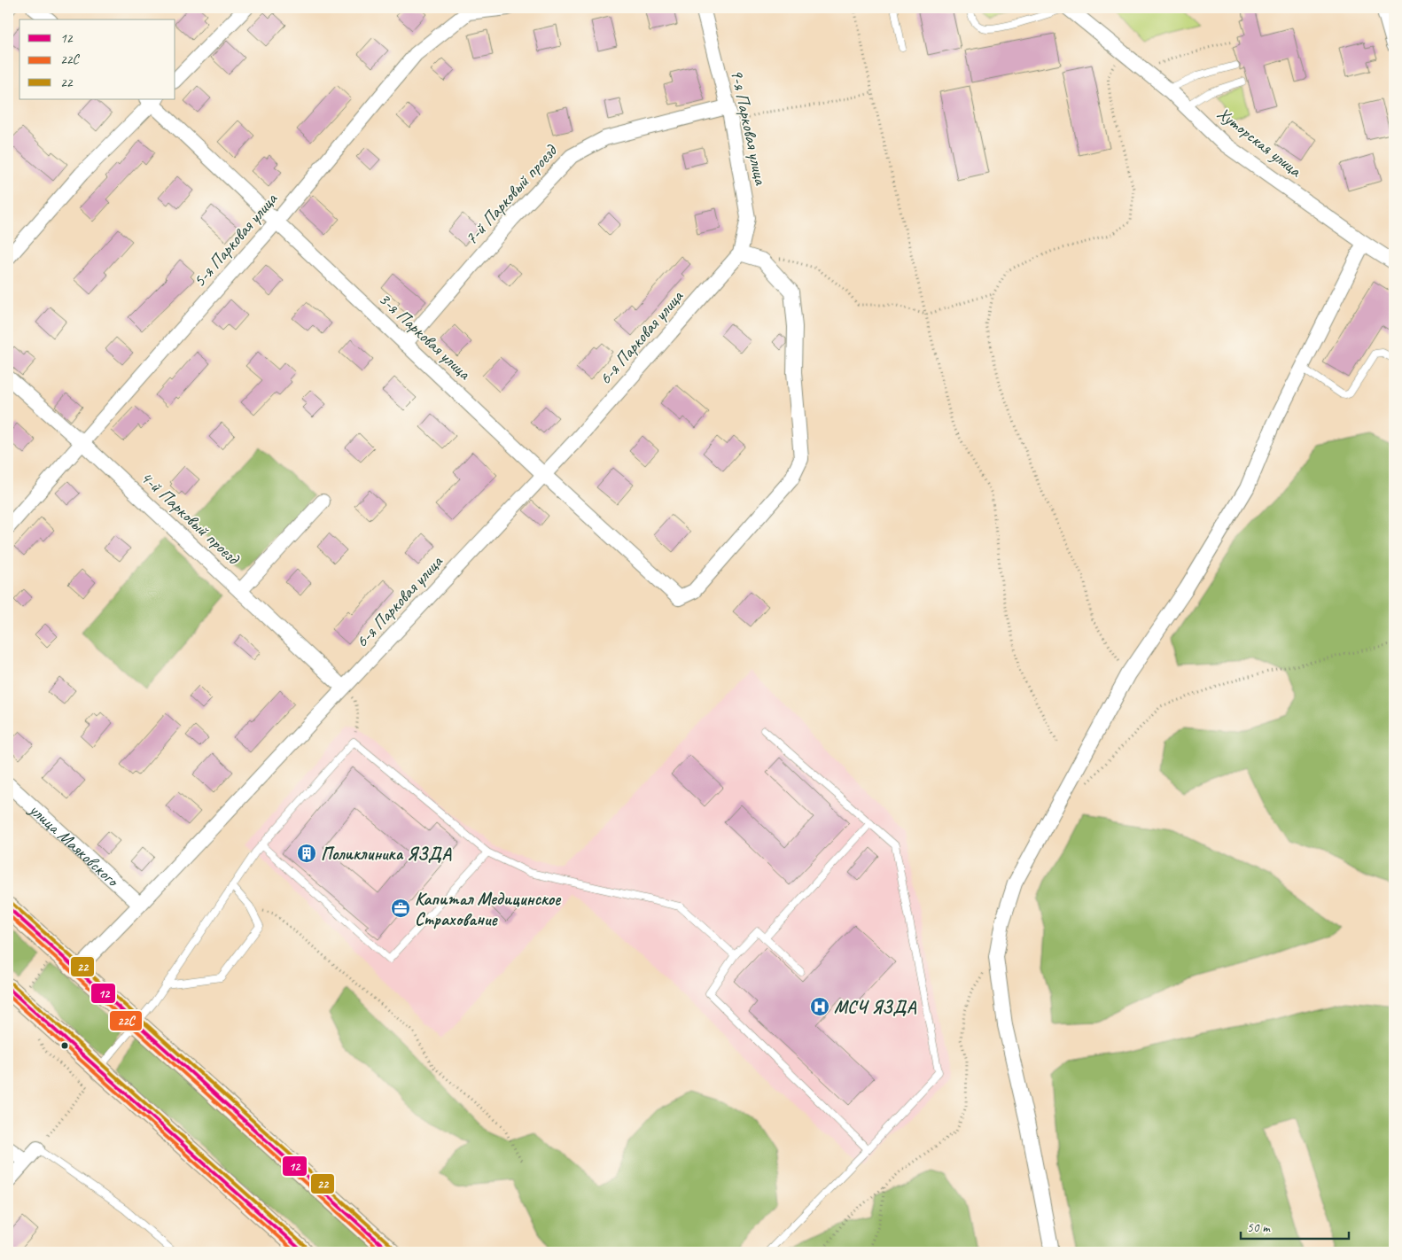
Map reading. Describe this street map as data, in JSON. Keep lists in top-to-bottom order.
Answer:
{
  "streets": {
    "street": [
      "9-я Парковая улица",
      "Хуторская улица",
      "7-й Парковый проезд",
      "5-я Парковая улица",
      "3-я Парковая улица",
      "6-я Парковая улица",
      "4-й Парковый проезд",
      "улица Маяковского"
    ]
  },
  "crossings": [
    ["9-я Парковая улица", "7-й Парковый проезд"],
    ["9-я Парковая улица", "6-я Парковая улица"],
    ["7-й Парковый проезд", "3-я Парковая улица"],
    ["5-я Парковая улица", "3-я Парковая улица"],
    ["5-я Парковая улица", "4-й Парковый проезд"],
    ["3-я Парковая улица", "6-я Парковая улица"],
    ["6-я Парковая улица", "4-й Парковый проезд"],
    ["6-я Парковая улица", "улица Маяковского"]
  ],
  "places": {
    "building": ["Поликлиника ЯЗДА"],
    "office": ["Капитал Медицинское Страхование"],
    "hospital": ["МСЧ ЯЗДА"]
  },
  "lines": ["transit line 22", "transit line 12", "transit line 22С"],
  "legend": ["12", "22С", "22"],
  "scale_bar": "50 m"
}
